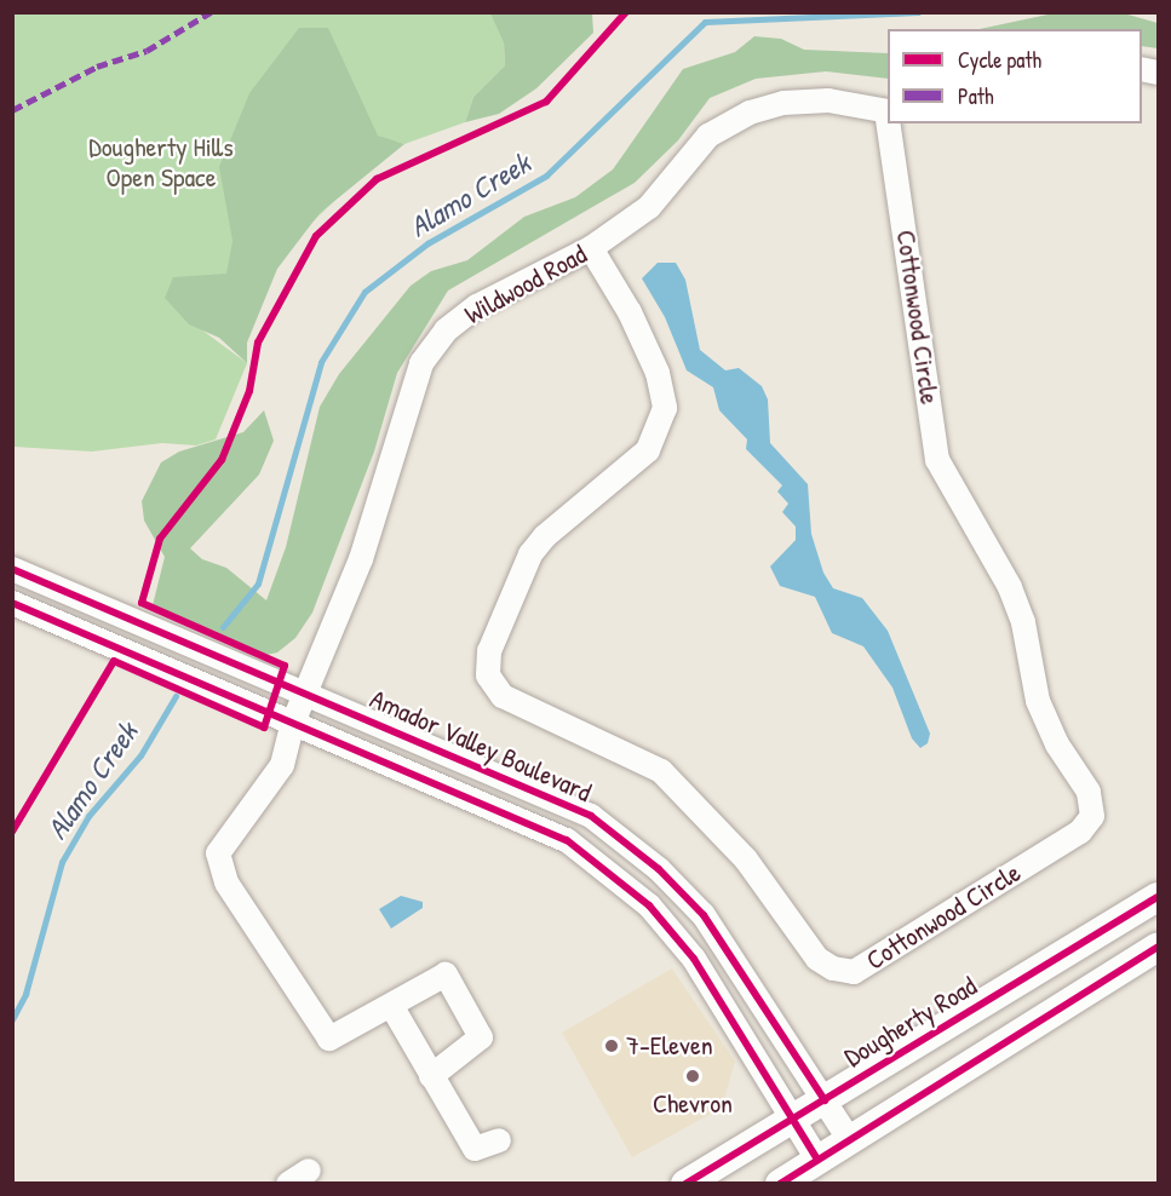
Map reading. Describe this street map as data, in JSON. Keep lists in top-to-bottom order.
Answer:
{
  "streets": {
    "main road": ["Dougherty Road"],
    "street": ["Wildwood Road", "Cottonwood Circle", "Amador Valley Boulevard"]
  },
  "crossings": [
    ["Wildwood Road", "Cottonwood Circle"],
    ["Wildwood Road", "Amador Valley Boulevard"],
    ["Amador Valley Boulevard", "Dougherty Road"]
  ],
  "water": ["Alamo Creek"],
  "parks": ["Dougherty Hills Open Space"],
  "places": ["7-Eleven", "Chevron"],
  "legend": ["Cycle path", "Path"]
}
